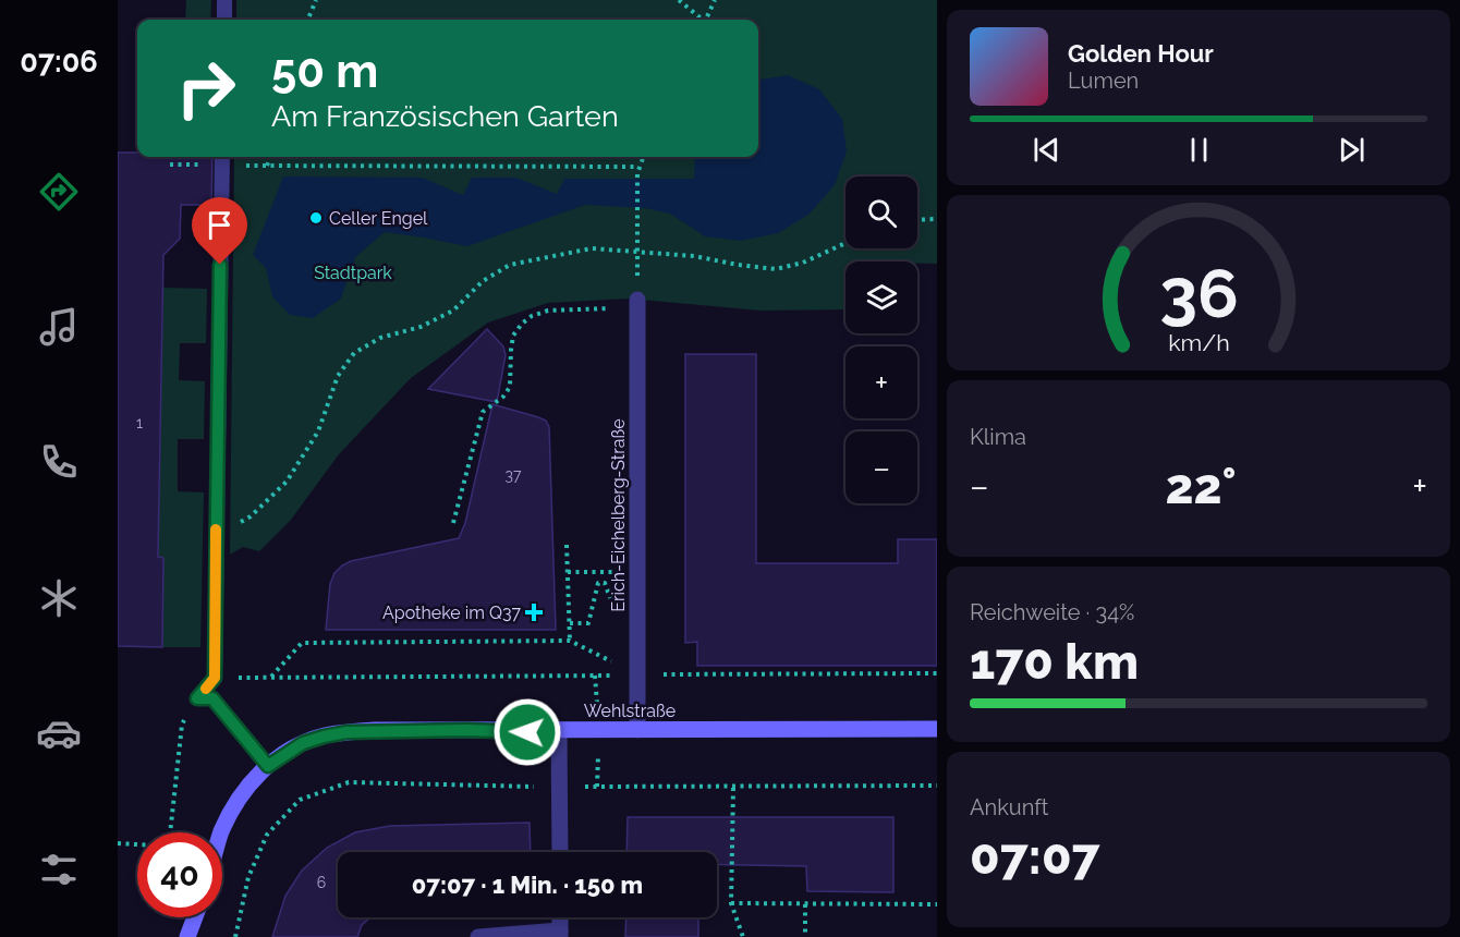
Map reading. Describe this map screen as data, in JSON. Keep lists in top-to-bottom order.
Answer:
{
  "streets": {
    "street": ["Erich-Eichelberg-Straße", "Wehlstraße"]
  },
  "crossings": [
    ["Erich-Eichelberg-Straße", "Wehlstraße"]
  ],
  "parks": ["Stadtpark"],
  "places": {
    "other": ["Celler Engel"],
    "health": ["Apotheke im Q37"]
  },
  "house_numbers": ["1", "37", "6"],
  "page": {
    "tabs": "07:06",
    "turn": ["50 m", "Am Französischen Garten"],
    "song": ["Golden Hour", "Lumen"],
    "map_buttons": ["+", "−"],
    "tile": [
      "Klima",
      ["Reichweite · 34%", "170 km"],
      ["Ankunft", "07:07"]
    ],
    "heat": ["−", "22°", "+"],
    "limit": "40",
    "trip": "07:07 · 1 Min. · 150 m",
    "gauge": ["36", "km/h"]
  }
}
